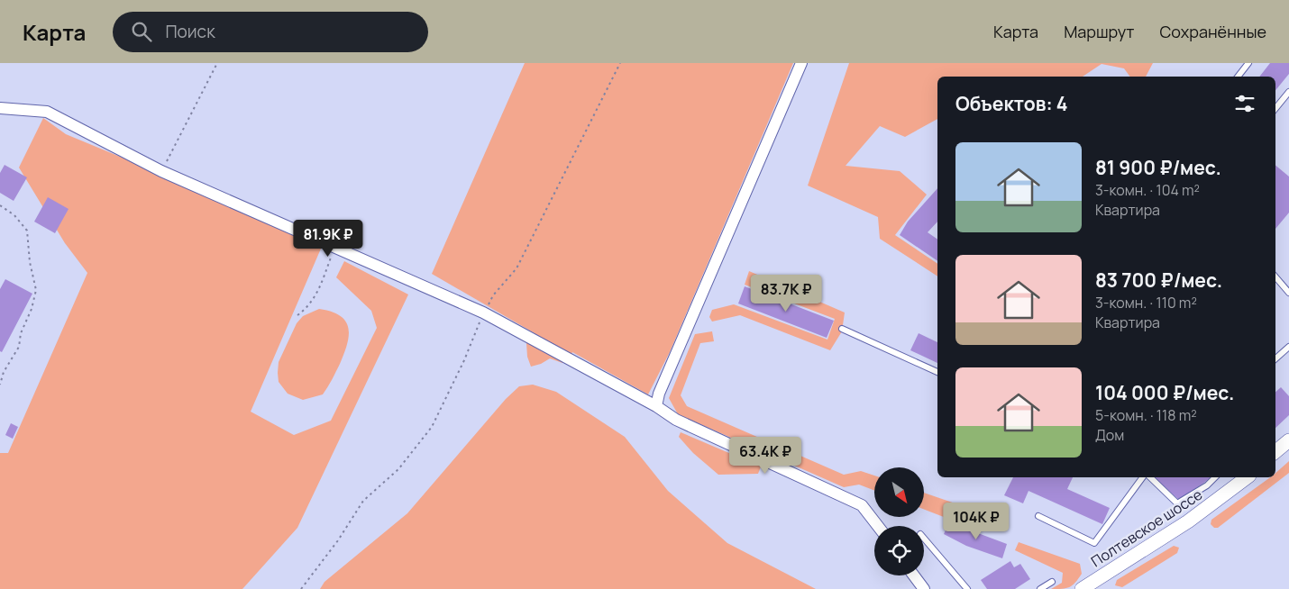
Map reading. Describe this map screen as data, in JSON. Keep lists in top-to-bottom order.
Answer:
{
  "streets": {
    "street": ["Полтевское шоссе"]
  },
  "north": "bottom right",
  "page": {
    "header": "Карта",
    "search": "Поиск",
    "nav": ["Карта", "Маршрут", "Сохранённые"],
    "heading": "Объектов: 4",
    "list": [
      {
        "name": "81 900 ₽/мес.",
        "note": "3-комн. · 104 m² · Квартира"
      },
      {
        "name": "83 700 ₽/мес.",
        "note": "3-комн. · 110 m² · Квартира"
      },
      {
        "name": "104 000 ₽/мес.",
        "note": "5-комн. · 118 m² · Дом"
      }
    ],
    "price": [
      "81.9K ₽",
      "83.7K ₽",
      "63.4K ₽",
      "104K ₽"
    ]
  }
}
